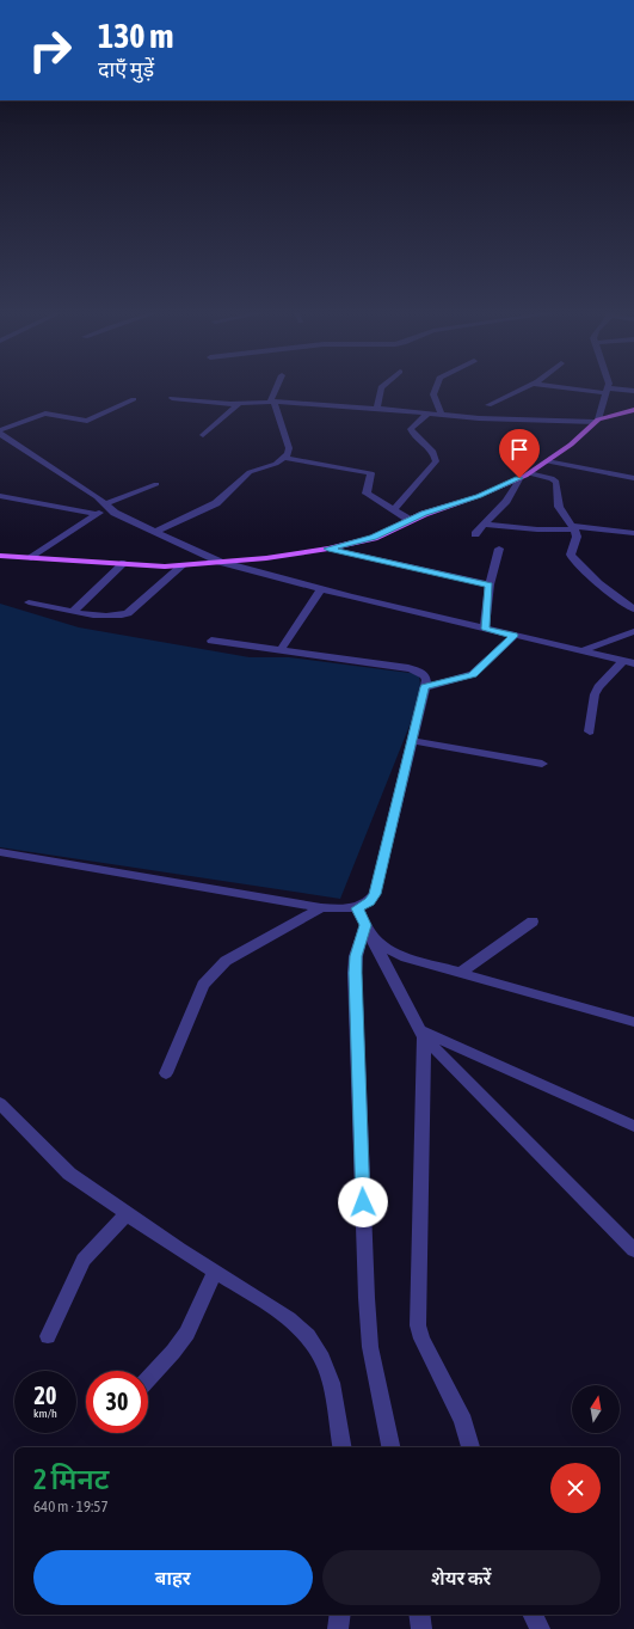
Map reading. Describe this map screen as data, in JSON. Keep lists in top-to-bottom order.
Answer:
{
  "north": "top",
  "page": {
    "turn": ["130 m", "दाएँ मुड़ें"],
    "speed": "20 km/h",
    "limit": "30",
    "heading": ["2 मिनट", "640 m · 19:57"],
    "buttons": ["बाहर", "शेयर करें"]
  }
}
